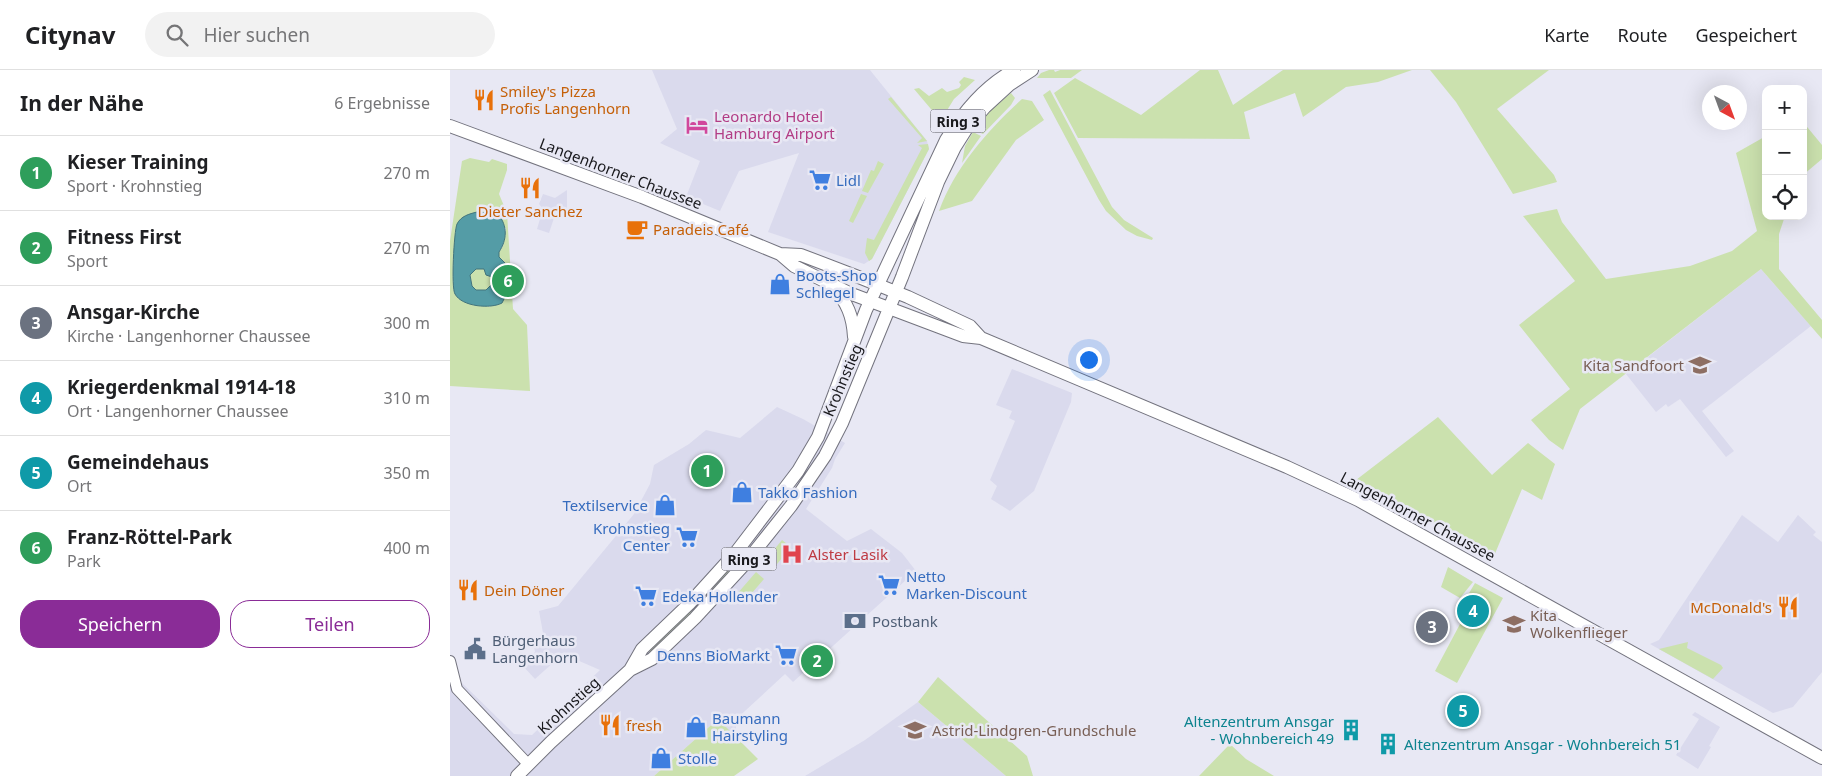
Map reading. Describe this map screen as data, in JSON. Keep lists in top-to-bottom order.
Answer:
{
  "streets": {
    "main road": ["Ring 3", "Langenhorner Chaussee", "Krohnstieg"]
  },
  "crossings": [
    ["Langenhorner Chaussee", "Krohnstieg"]
  ],
  "places": {
    "restaurant": [
      "Smiley's Pizza Profis Langenhorn",
      "Dieter Sanchez",
      "Dein Döner",
      "McDonald's",
      "fresh"
    ],
    "hotel": ["Leonardo Hotel Hamburg Airport"],
    "supermarket": [
      "Lidl",
      "Krohnstieg Center",
      "Netto Marken-Discount",
      "Edeka Hollender",
      "Denns BioMarkt"
    ],
    "cafe": ["Paradeis Café"],
    "shop": [
      "Boots-Shop Schlegel",
      "Takko Fashion",
      "Textilservice",
      "Baumann Hairstyling",
      "Stolle"
    ],
    "school or university": ["Kita Sandfoort", "Kita Wolkenflieger", "Astrid-Lindgren-Grundschule"],
    "hospital": ["Alster Lasik"],
    "bank": ["Postbank"],
    "public building": ["Bürgerhaus Langenhorn"],
    "building": ["Altenzentrum Ansgar - Wohnbereich 49", "Altenzentrum Ansgar - Wohnbereich 51"]
  },
  "north": "bottom right",
  "page": {
    "header": "Citynav",
    "search": "Hier suchen",
    "nav": ["Karte", "Route", "Gespeichert"],
    "heading": ["In der Nähe", "6 Ergebnisse"],
    "map_buttons": ["+", "−"],
    "list": [
      {
        "mark": "1",
        "name": "Kieser Training",
        "note": "Sport · Krohnstieg",
        "value": "270 m"
      },
      {
        "mark": "2",
        "name": "Fitness First",
        "note": "Sport",
        "value": "270 m"
      },
      {
        "mark": "3",
        "name": "Ansgar-Kirche",
        "note": "Kirche · Langenhorner Chaussee",
        "value": "300 m"
      },
      {
        "mark": "4",
        "name": "Kriegerdenkmal 1914-18",
        "note": "Ort · Langenhorner Chaussee",
        "value": "310 m"
      },
      {
        "mark": "5",
        "name": "Gemeindehaus",
        "note": "Ort",
        "value": "350 m"
      },
      {
        "mark": "6",
        "name": "Franz-Röttel-Park",
        "note": "Park",
        "value": "400 m"
      }
    ],
    "pins": [
      "6",
      "1",
      "4",
      "3",
      "2",
      "5"
    ],
    "buttons": ["Speichern", "Teilen"]
  }
}
